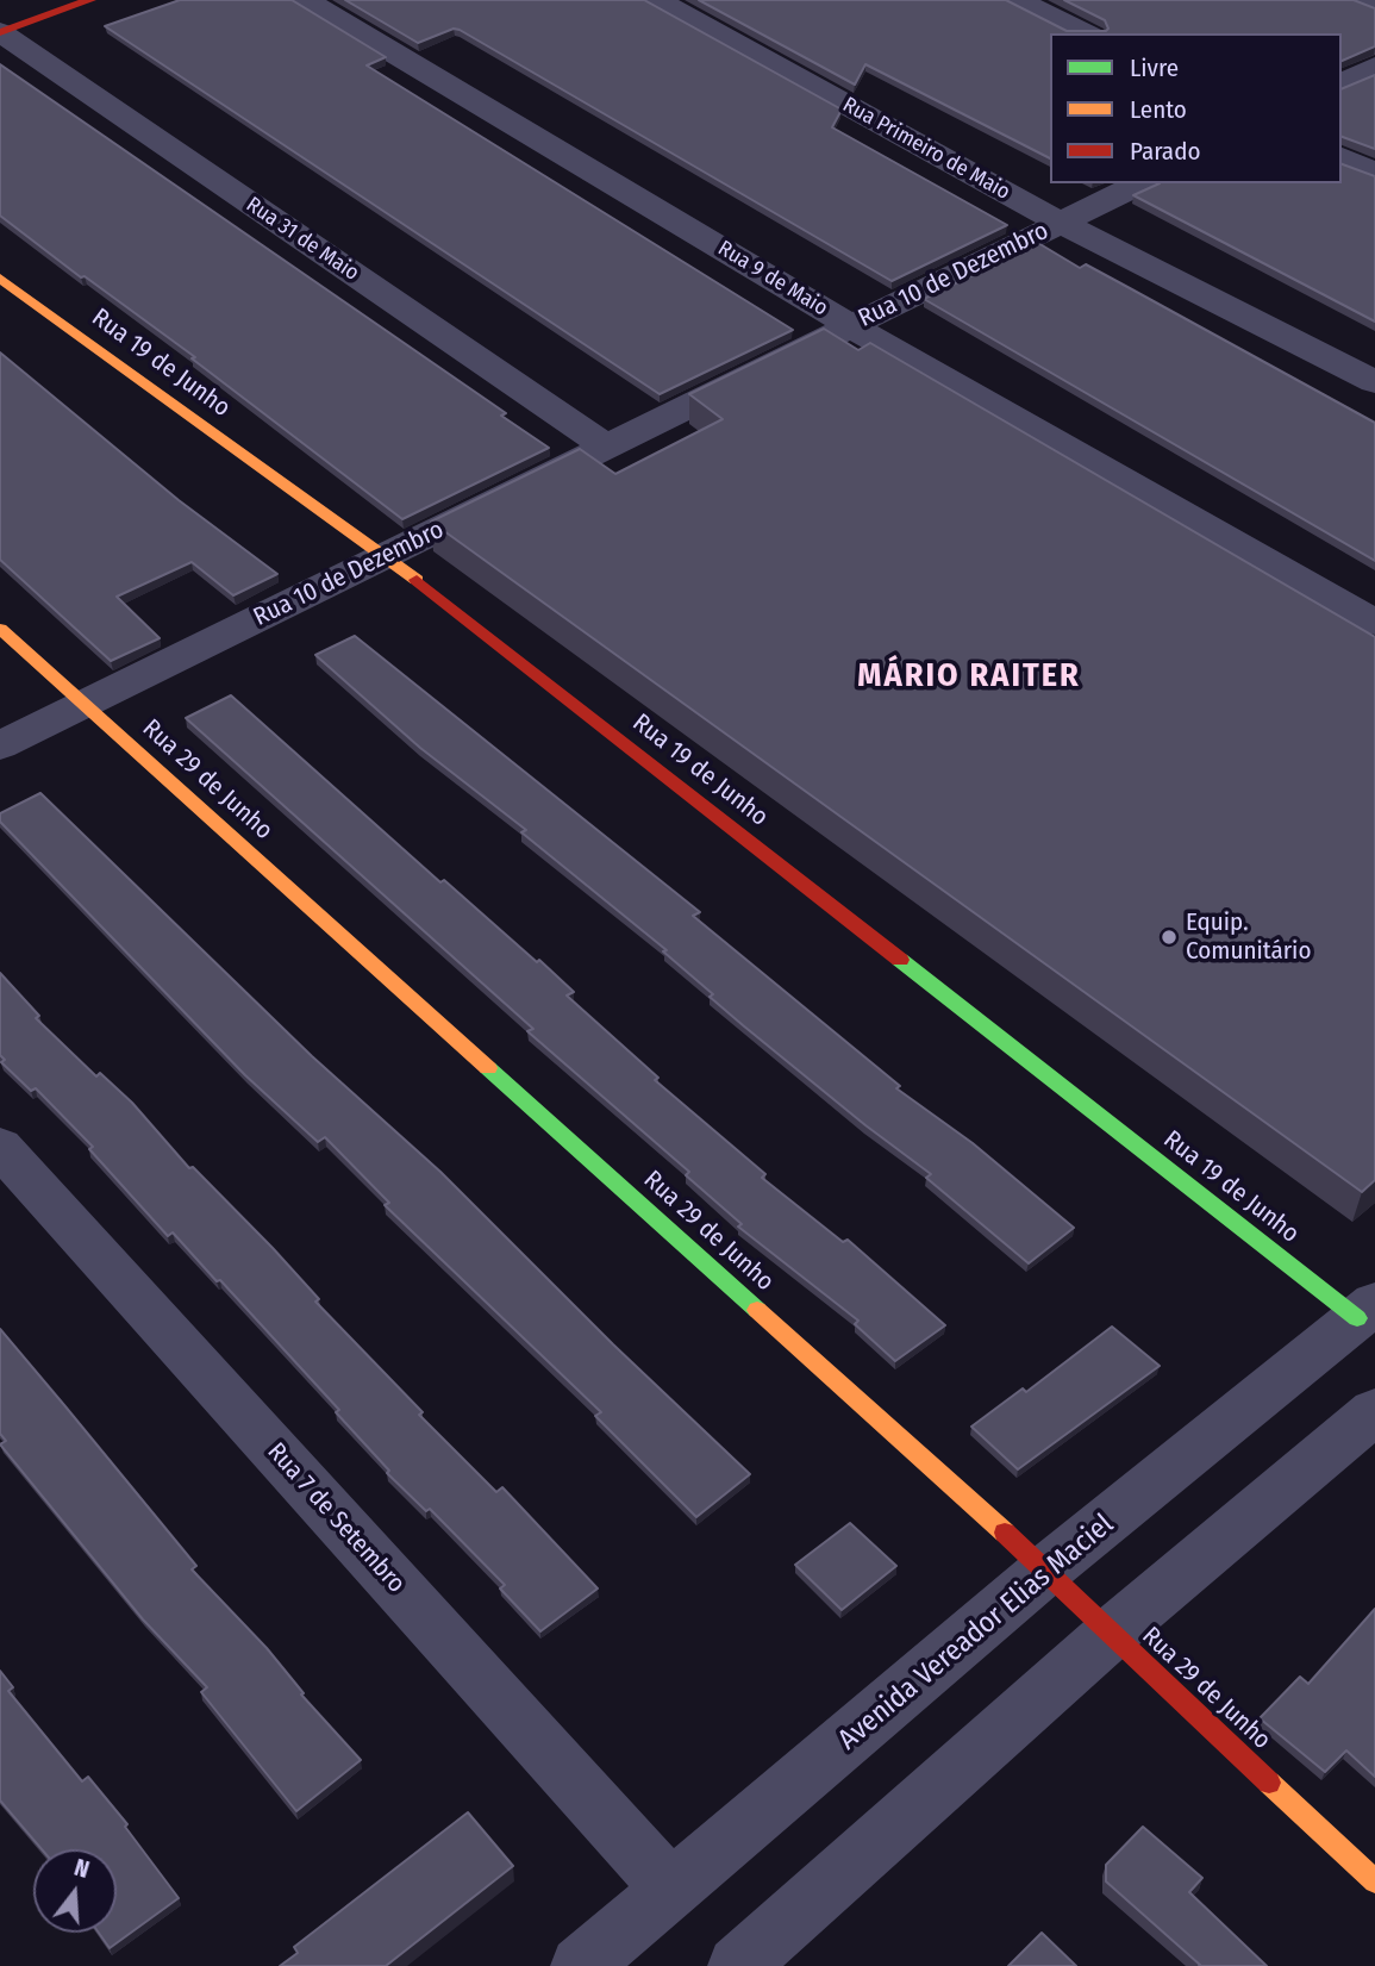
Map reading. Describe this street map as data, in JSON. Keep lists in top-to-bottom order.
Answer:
{
  "streets": {
    "street": [
      "Rua Primeiro de Maio",
      "Rua 31 de Maio",
      "Rua 10 de Dezembro",
      "Rua 9 de Maio",
      "Rua 19 de Junho",
      "Rua 29 de Junho",
      "Rua 7 de Setembro",
      "Avenida Vereador Elias Maciel"
    ]
  },
  "crossings": [
    ["Rua Primeiro de Maio", "Rua 10 de Dezembro"],
    ["Rua 31 de Maio", "Rua 10 de Dezembro"],
    ["Rua 10 de Dezembro", "Rua 9 de Maio"],
    ["Rua 10 de Dezembro", "Rua 19 de Junho"],
    ["Rua 10 de Dezembro", "Rua 29 de Junho"],
    ["Rua 19 de Junho", "Avenida Vereador Elias Maciel"],
    ["Rua 29 de Junho", "Avenida Vereador Elias Maciel"],
    ["Rua 7 de Setembro", "Avenida Vereador Elias Maciel"]
  ],
  "districts": ["MÁRIO RAITER"],
  "places": ["Equip. Comunitário"],
  "legend": ["Livre", "Lento", "Parado"],
  "north": "top"
}
